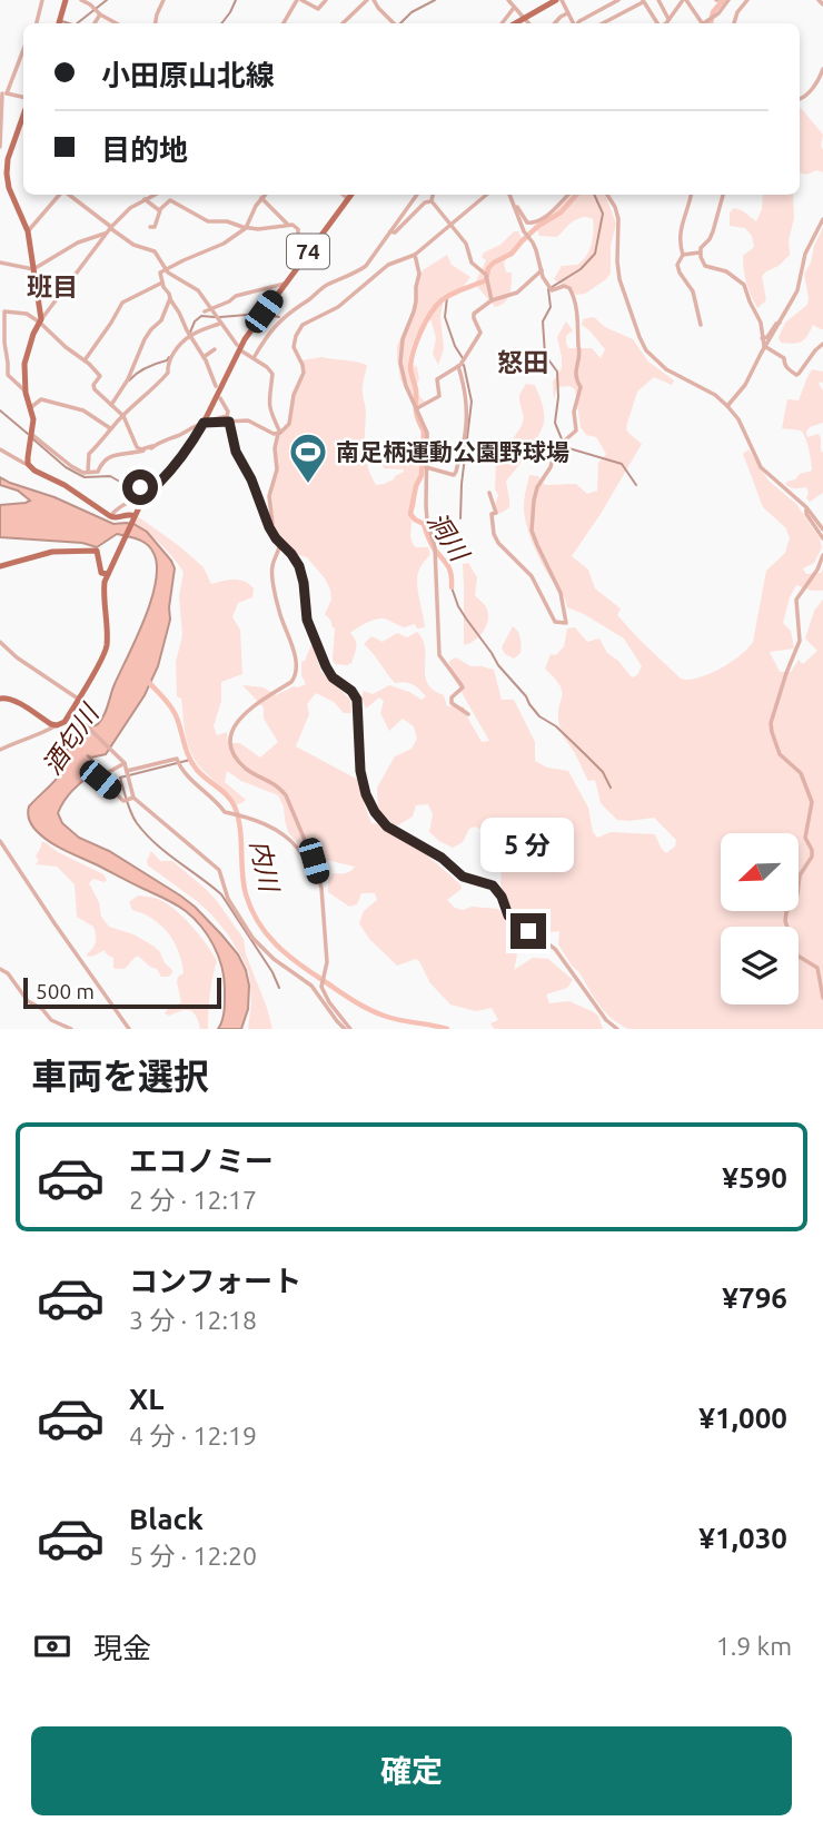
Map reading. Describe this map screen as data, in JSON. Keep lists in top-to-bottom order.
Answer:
{
  "streets": {
    "main road": ["74"]
  },
  "districts": ["班目", "怒田"],
  "water": ["洞川", "酒匂川", "内川"],
  "places": {
    "sports": ["南足柄運動公園野球場"]
  },
  "scale_bar": "500 m",
  "north": "bottom left",
  "page": {
    "banner": ["小田原山北線", "目的地"],
    "bubble": "5 分",
    "scale": "500 m",
    "heading": "車両を選択",
    "list": [
      {
        "name": "エコノミー",
        "note": "2 分 · 12:17",
        "value": "¥590"
      },
      {
        "name": "コンフォート",
        "note": "3 分 · 12:18",
        "value": "¥796"
      },
      {
        "name": "XL",
        "note": "4 分 · 12:19",
        "value": "¥1,000"
      },
      {
        "name": "Black",
        "note": "5 分 · 12:20",
        "value": "¥1,030"
      }
    ],
    "pay": ["現金", "1.9 km"],
    "buttons": "確定"
  }
}
